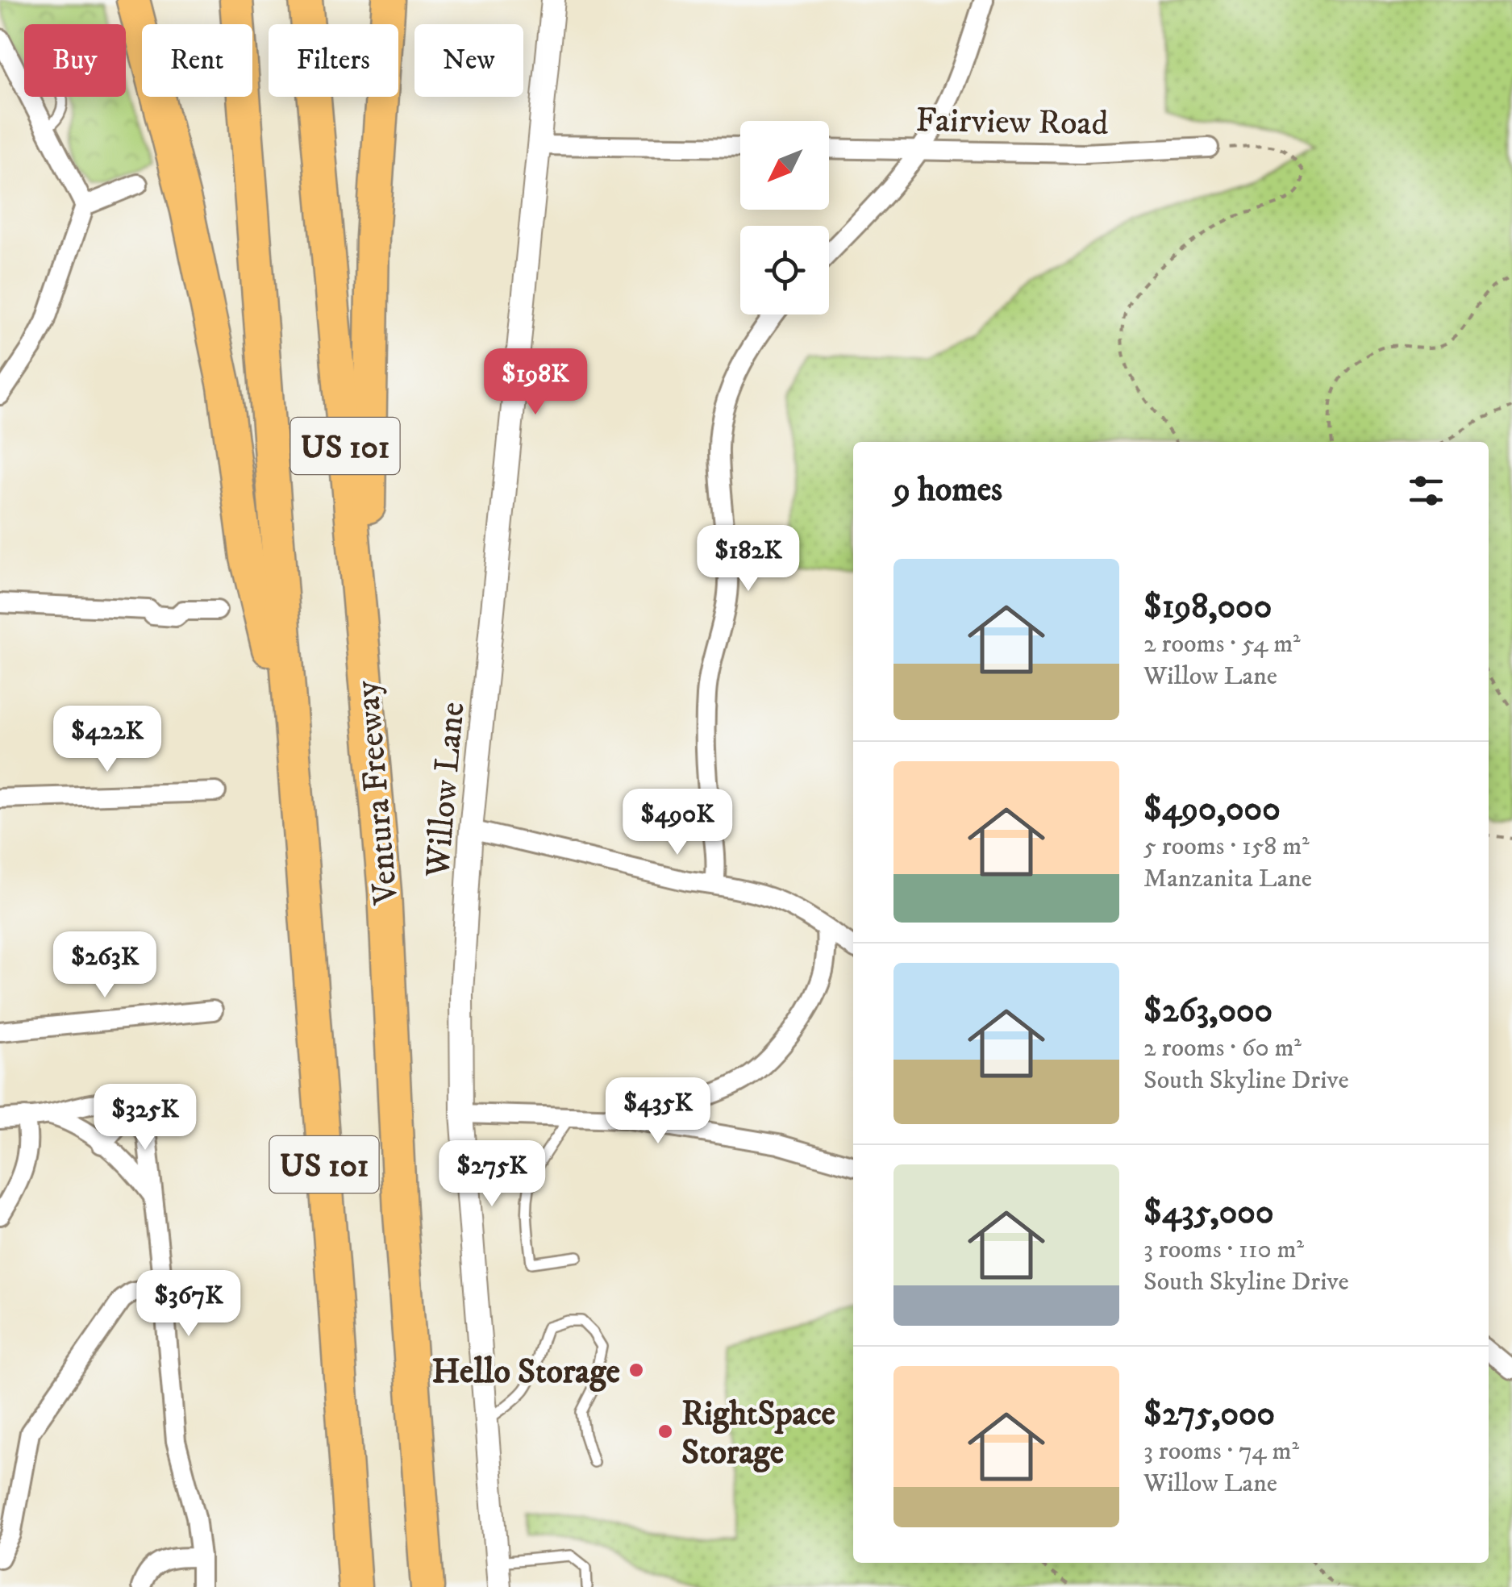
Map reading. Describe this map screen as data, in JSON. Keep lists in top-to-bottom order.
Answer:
{
  "streets": {
    "highway": ["US 101", "Ventura Freeway"],
    "street": ["Fairview Road", "Willow Lane"]
  },
  "places": ["Hello Storage", "RightSpace Storage"],
  "north": "bottom left",
  "page": {
    "chip": [
      "Buy",
      "Rent",
      "Filters",
      "New"
    ],
    "price": [
      "$198K",
      "$182K",
      "$422K",
      "$490K",
      "$263K",
      "$435K",
      "$325K",
      "$275K",
      "$367K"
    ],
    "heading": "9 homes",
    "list": [
      {
        "name": "$198,000",
        "note": "2 rooms · 54 m² · Willow Lane"
      },
      {
        "name": "$490,000",
        "note": "5 rooms · 158 m² · Manzanita Lane"
      },
      {
        "name": "$263,000",
        "note": "2 rooms · 60 m² · South Skyline Drive"
      },
      {
        "name": "$435,000",
        "note": "3 rooms · 110 m² · South Skyline Drive"
      },
      {
        "name": "$275,000",
        "note": "3 rooms · 74 m² · Willow Lane"
      }
    ]
  }
}
